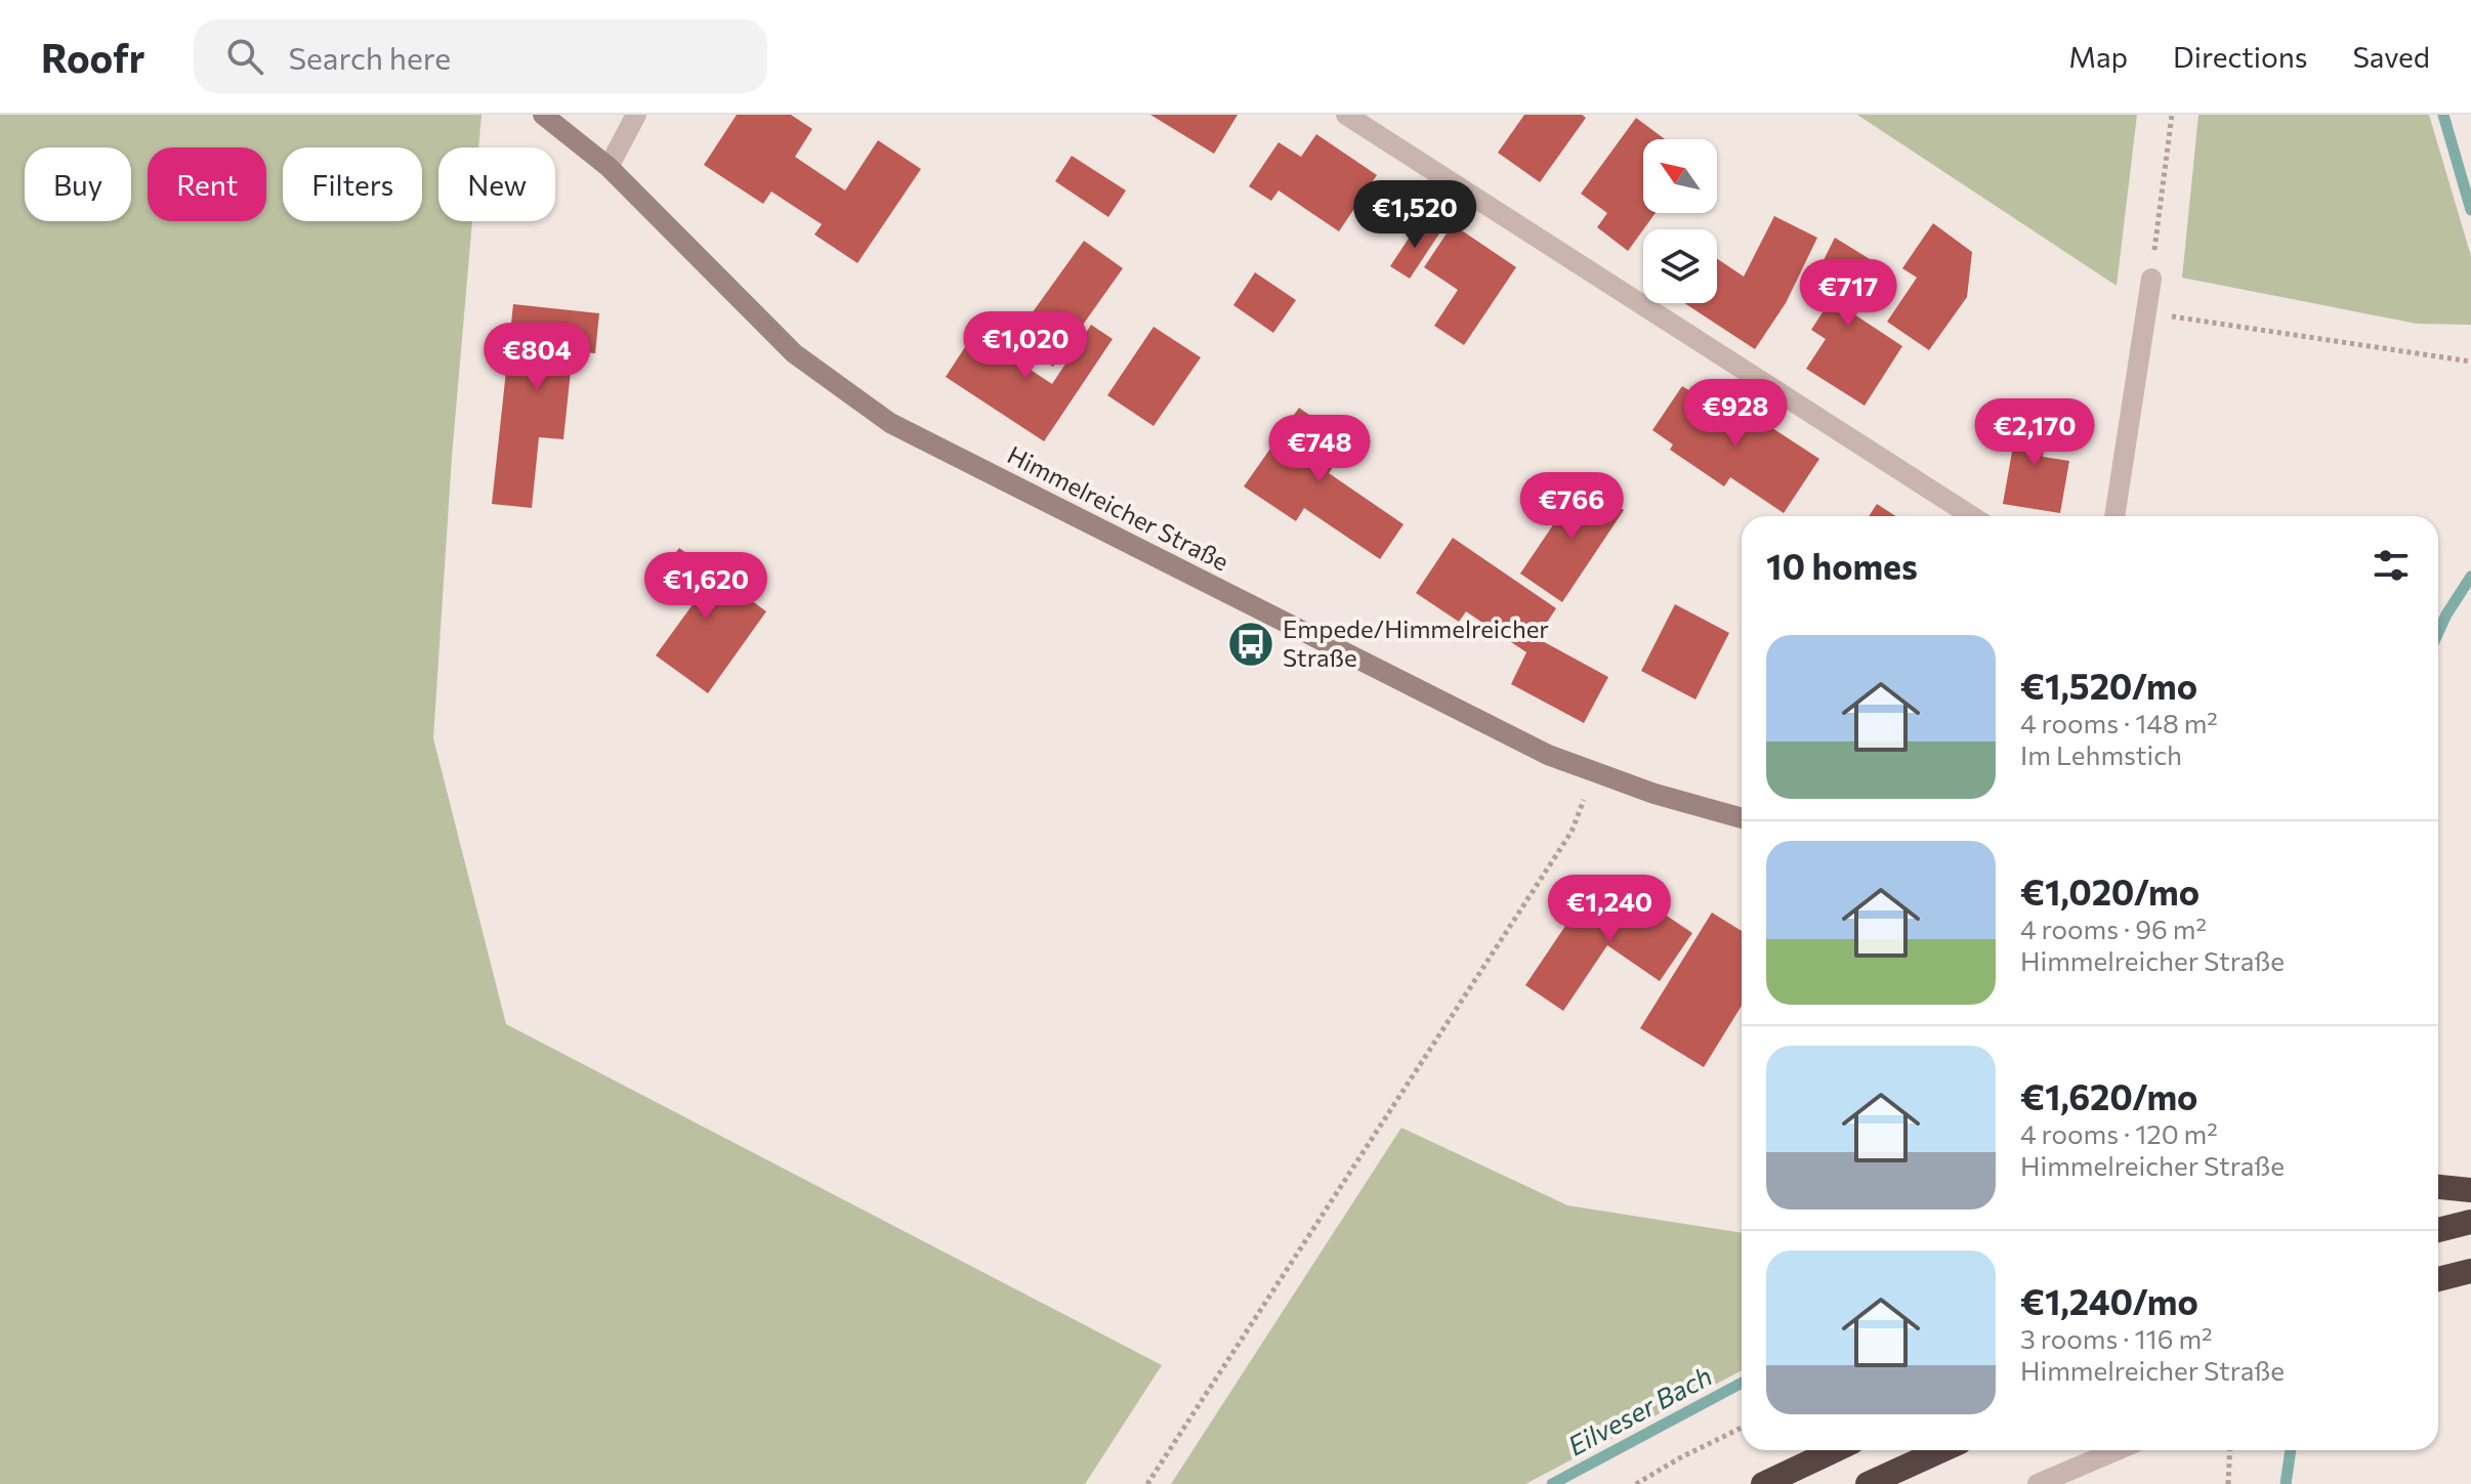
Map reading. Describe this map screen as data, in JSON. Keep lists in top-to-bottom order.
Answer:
{
  "streets": {
    "main road": ["Himmelreicher Straße"]
  },
  "water": ["Eilveser Bach"],
  "places": {
    "bus stop": ["Empede/Himmelreicher Straße"]
  },
  "north": "top left",
  "page": {
    "header": "Roofr",
    "search": "Search here",
    "nav": ["Map", "Directions", "Saved"],
    "chip": [
      "Buy",
      "Rent",
      "Filters",
      "New"
    ],
    "price": [
      "€1,520",
      "€717",
      "€1,020",
      "€804",
      "€928",
      "€2,170",
      "€748",
      "€766",
      "€1,620",
      "€1,240"
    ],
    "heading": "10 homes",
    "list": [
      {
        "name": "€1,520/mo",
        "note": "4 rooms · 148 m² · Im Lehmstich"
      },
      {
        "name": "€1,020/mo",
        "note": "4 rooms · 96 m² · Himmelreicher Straße"
      },
      {
        "name": "€1,620/mo",
        "note": "4 rooms · 120 m² · Himmelreicher Straße"
      },
      {
        "name": "€1,240/mo",
        "note": "3 rooms · 116 m² · Himmelreicher Straße"
      }
    ]
  }
}
